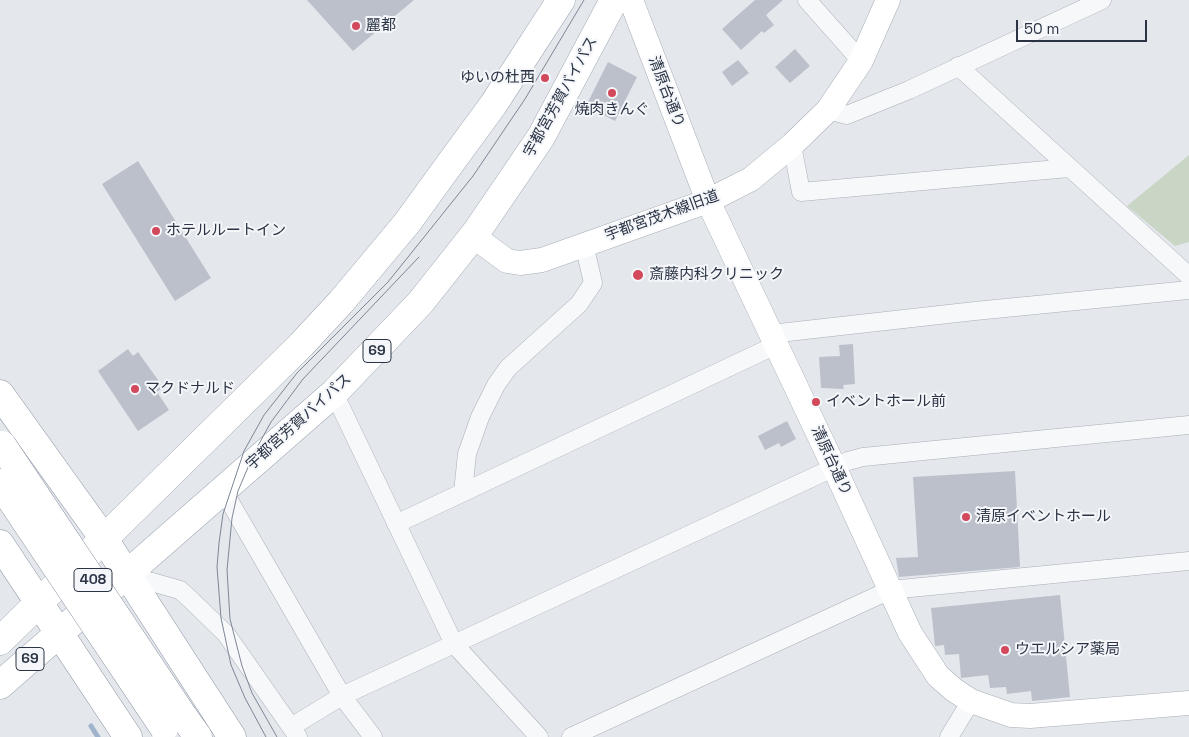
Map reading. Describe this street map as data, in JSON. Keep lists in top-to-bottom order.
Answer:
{
  "streets": {
    "main road": ["宇都宮芳賀バイパス", "69", "408"],
    "street": ["清原台通り", "宇都宮茂木線旧道"]
  },
  "crossings": [
    ["清原台通り", "宇都宮茂木線旧道"],
    ["宇都宮芳賀バイパス", "宇都宮茂木線旧道"],
    ["宇都宮芳賀バイパス", "69"],
    ["宇都宮芳賀バイパス", "408"],
    ["69", "408"]
  ],
  "places": [
    "麗都",
    "ゆいの杜西",
    "焼肉きんぐ",
    "ホテルルートイン",
    "斎藤内科クリニック",
    "マクドナルド",
    "イベントホール前",
    "清原イベントホール",
    "ウエルシア薬局"
  ],
  "scale_bar": "50 m"
}
